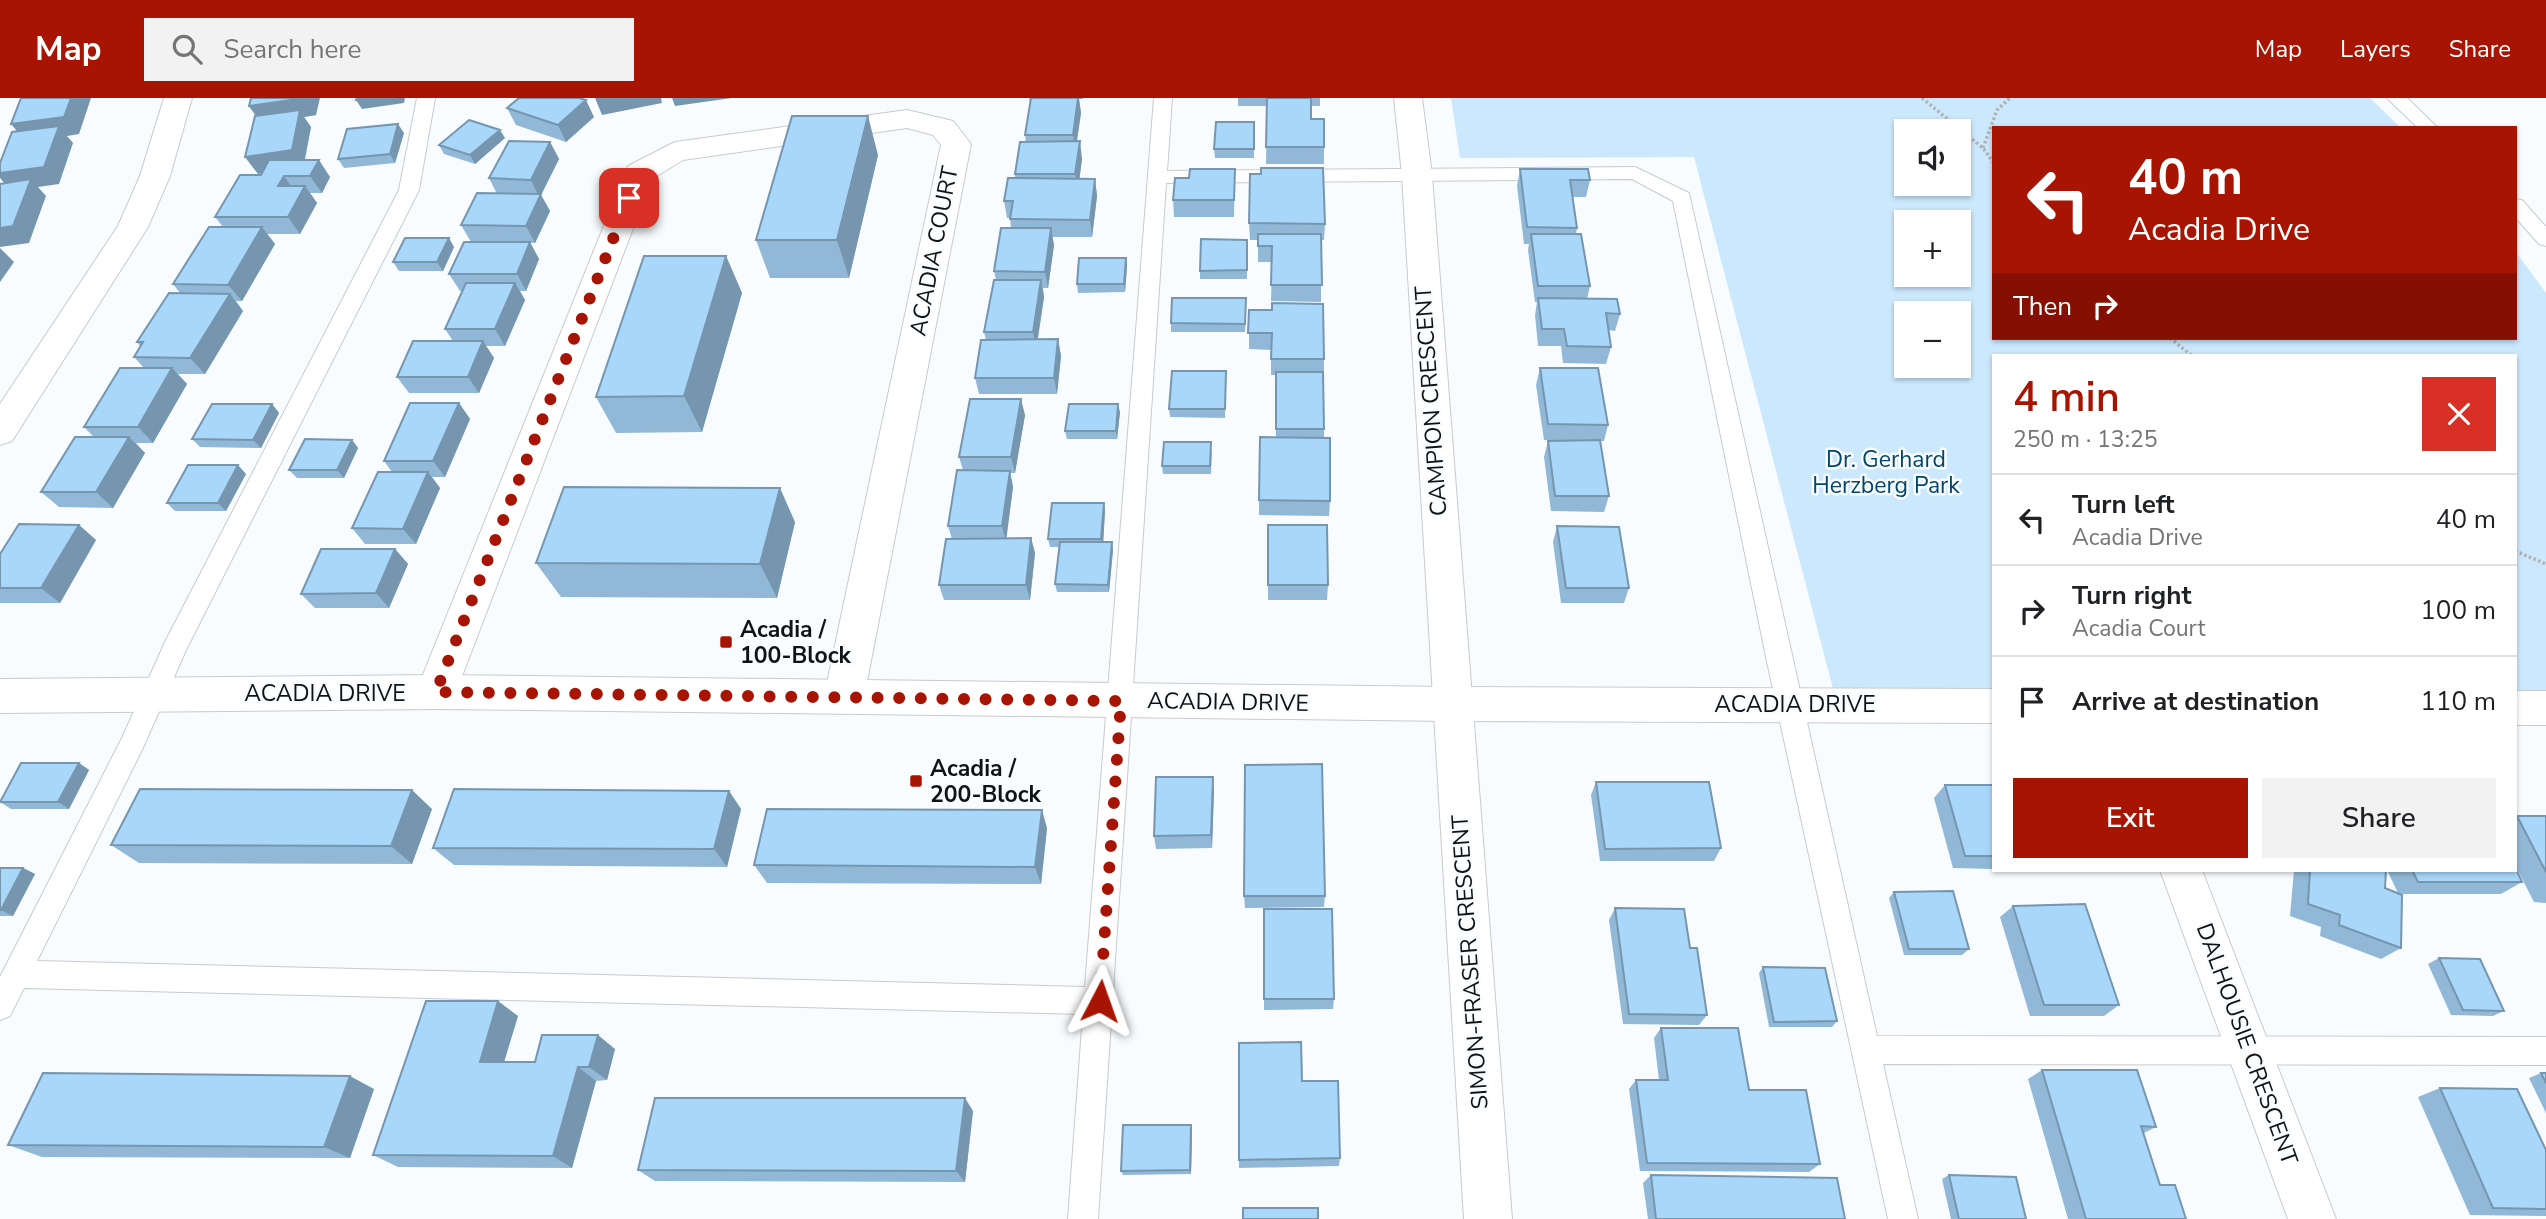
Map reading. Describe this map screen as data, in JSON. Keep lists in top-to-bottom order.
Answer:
{
  "streets": {
    "street": [
      "ACADIA COURT",
      "CAMPION CRESCENT",
      "ACADIA DRIVE",
      "SIMON-FRASER CRESCENT",
      "DALHOUSIE CRESCENT"
    ]
  },
  "crossings": [
    ["ACADIA COURT", "ACADIA DRIVE"],
    ["CAMPION CRESCENT", "ACADIA DRIVE"],
    ["CAMPION CRESCENT", "SIMON-FRASER CRESCENT"],
    ["ACADIA DRIVE", "SIMON-FRASER CRESCENT"]
  ],
  "parks": ["Dr. Gerhard Herzberg Park"],
  "places": {
    "transit": ["Acadia / 100-Block", "Acadia / 200-Block"]
  },
  "page": {
    "header": "Map",
    "search": "Search here",
    "nav": ["Map", "Layers", "Share"],
    "map_buttons": ["+", "−"],
    "turn": ["40 m", "Acadia Drive"],
    "then": "Then",
    "heading": ["4 min", "250 m · 13:25"],
    "list": [
      {
        "name": "Turn left",
        "note": "Acadia Drive",
        "value": "40 m"
      },
      {
        "name": "Turn right",
        "note": "Acadia Court",
        "value": "100 m"
      },
      {
        "name": "Arrive at destination",
        "value": "110 m"
      }
    ],
    "buttons": ["Exit", "Share"]
  }
}
